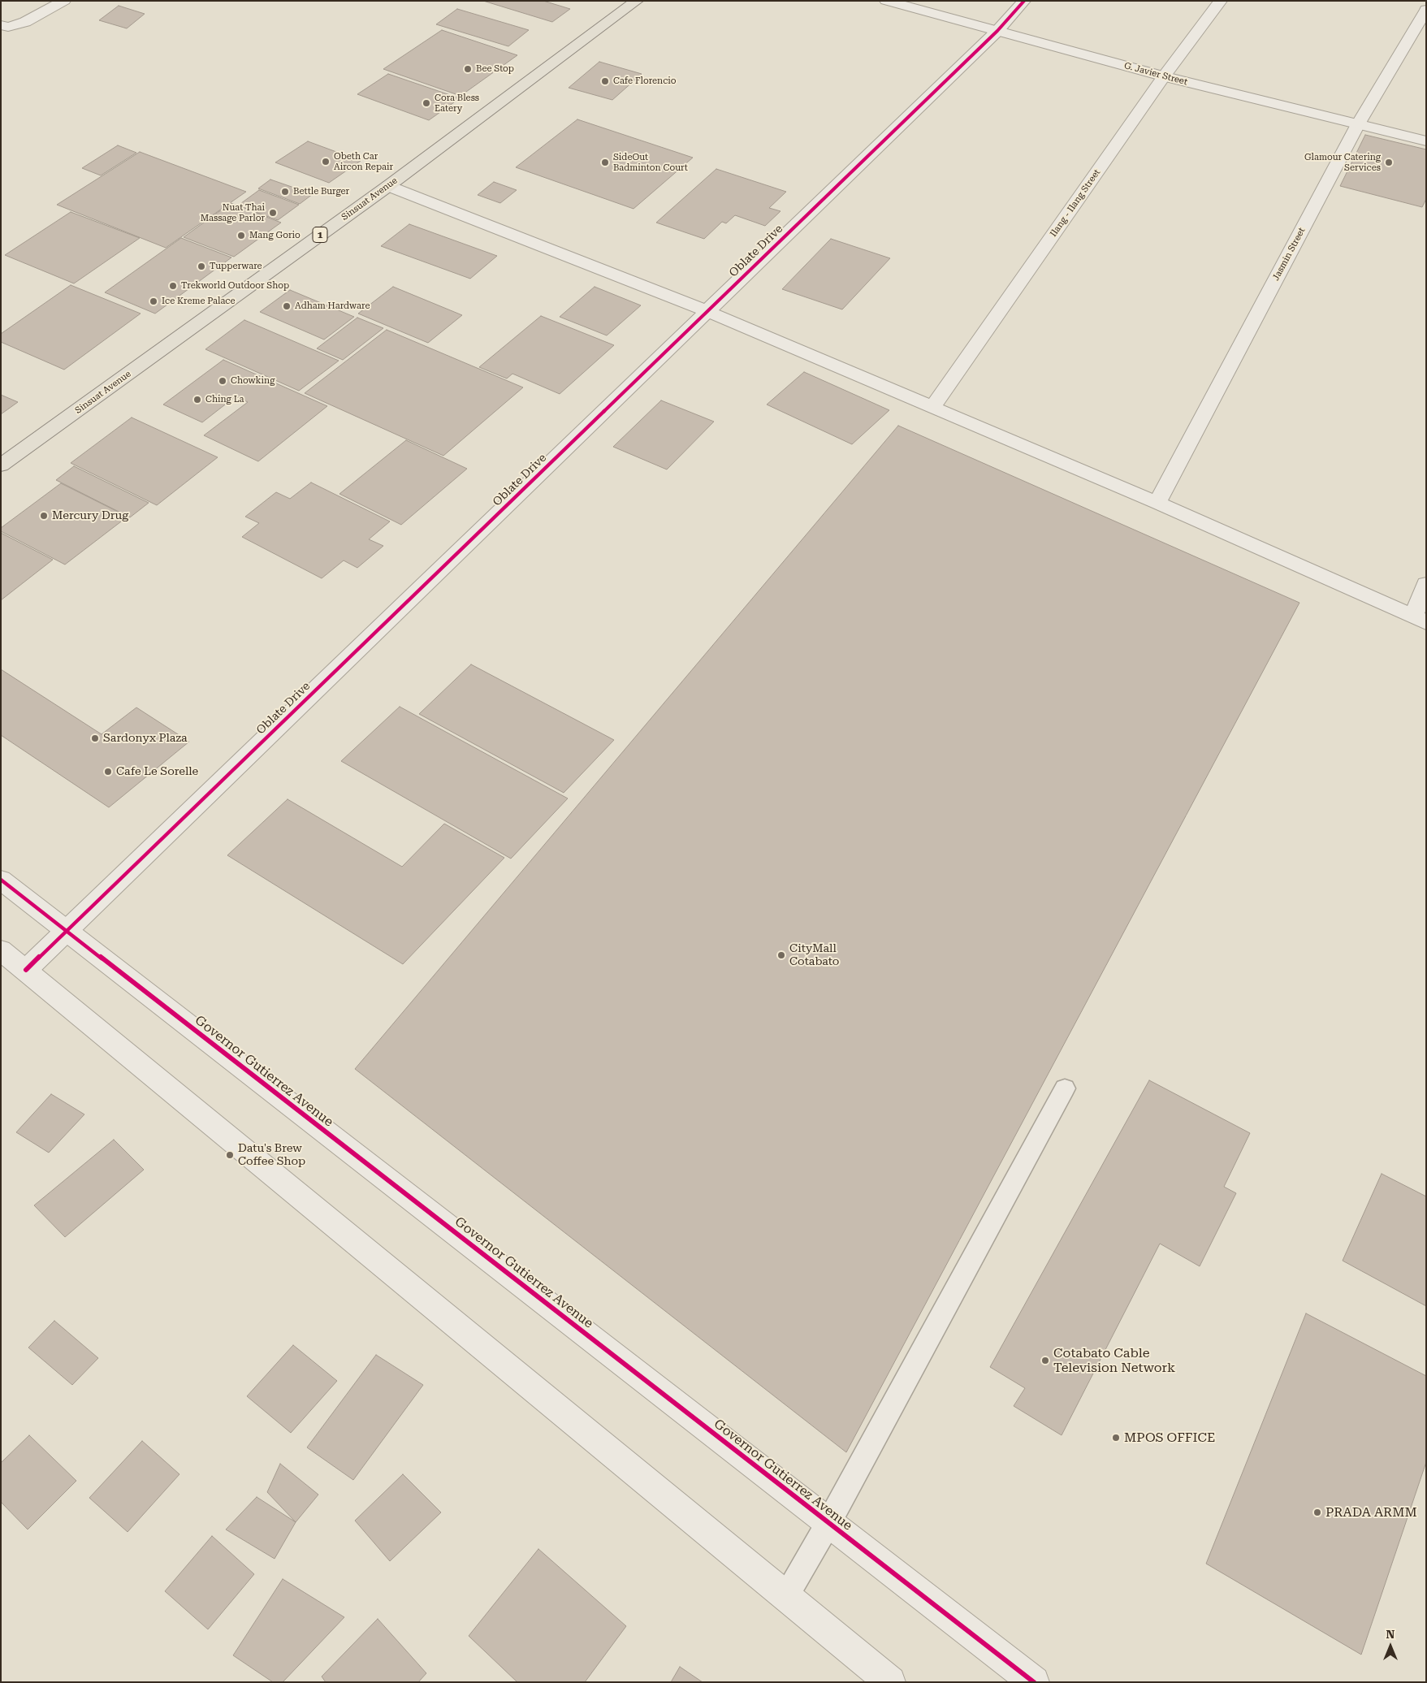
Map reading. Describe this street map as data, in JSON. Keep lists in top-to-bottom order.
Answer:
{
  "streets": {
    "main road": ["Sinsuat Avenue", "1"],
    "street": [
      "G. Javier Street",
      "Ilang - Ilang Street",
      "Oblate Drive",
      "Jasmin Street",
      "Governor Gutierrez Avenue"
    ]
  },
  "crossings": [
    ["G. Javier Street", "Ilang - Ilang Street"],
    ["G. Javier Street", "Oblate Drive"],
    ["G. Javier Street", "Jasmin Street"],
    ["Oblate Drive", "Governor Gutierrez Avenue"]
  ],
  "places": [
    "Bee Stop",
    "Cafe Florencio",
    "Cora Bless Eatery",
    "Obeth Car Aircon Repair",
    "SideOut Badminton Court",
    "Glamour Catering Services",
    "Bettle Burger",
    "Nuat Thai Massage Parlor",
    "Mang Gorio",
    "Tupperware",
    "Trekworld Outdoor Shop",
    "Ice Kreme Palace",
    "Adham Hardware",
    "Chowking",
    "Ching La",
    "Mercury Drug",
    "Sardonyx Plaza",
    "Cafe Le Sorelle",
    "CityMall Cotabato",
    "Datu's Brew Coffee Shop",
    "Cotabato Cable Television Network",
    "MPOS OFFICE",
    "PRADA ARMM"
  ],
  "north": "top"
}
